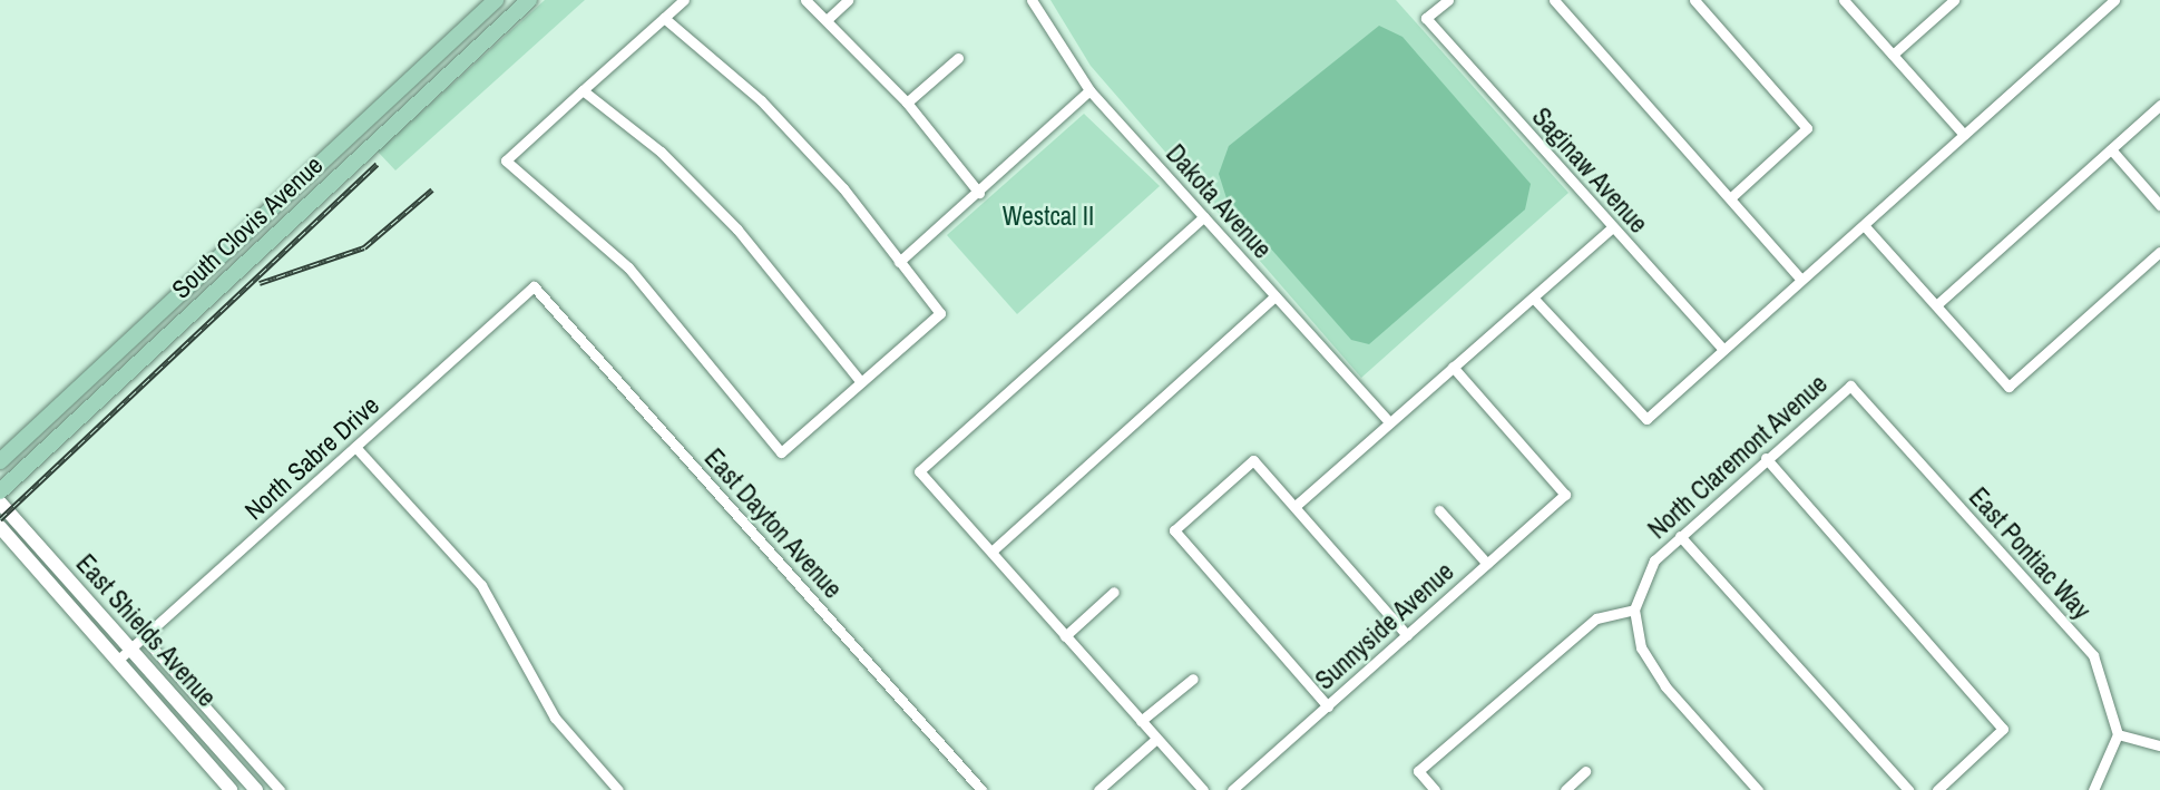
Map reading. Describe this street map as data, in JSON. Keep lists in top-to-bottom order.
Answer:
{
  "streets": {
    "main road": ["South Clovis Avenue", "East Shields Avenue"],
    "street": [
      "Saginaw Avenue",
      "Dakota Avenue",
      "North Claremont Avenue",
      "North Sabre Drive",
      "East Dayton Avenue",
      "East Pontiac Way",
      "Sunnyside Avenue"
    ]
  },
  "crossings": [
    ["North Claremont Avenue", "East Pontiac Way"],
    ["North Sabre Drive", "East Dayton Avenue"],
    ["North Sabre Drive", "East Shields Avenue"]
  ],
  "parks": ["Westcal II"]
}
